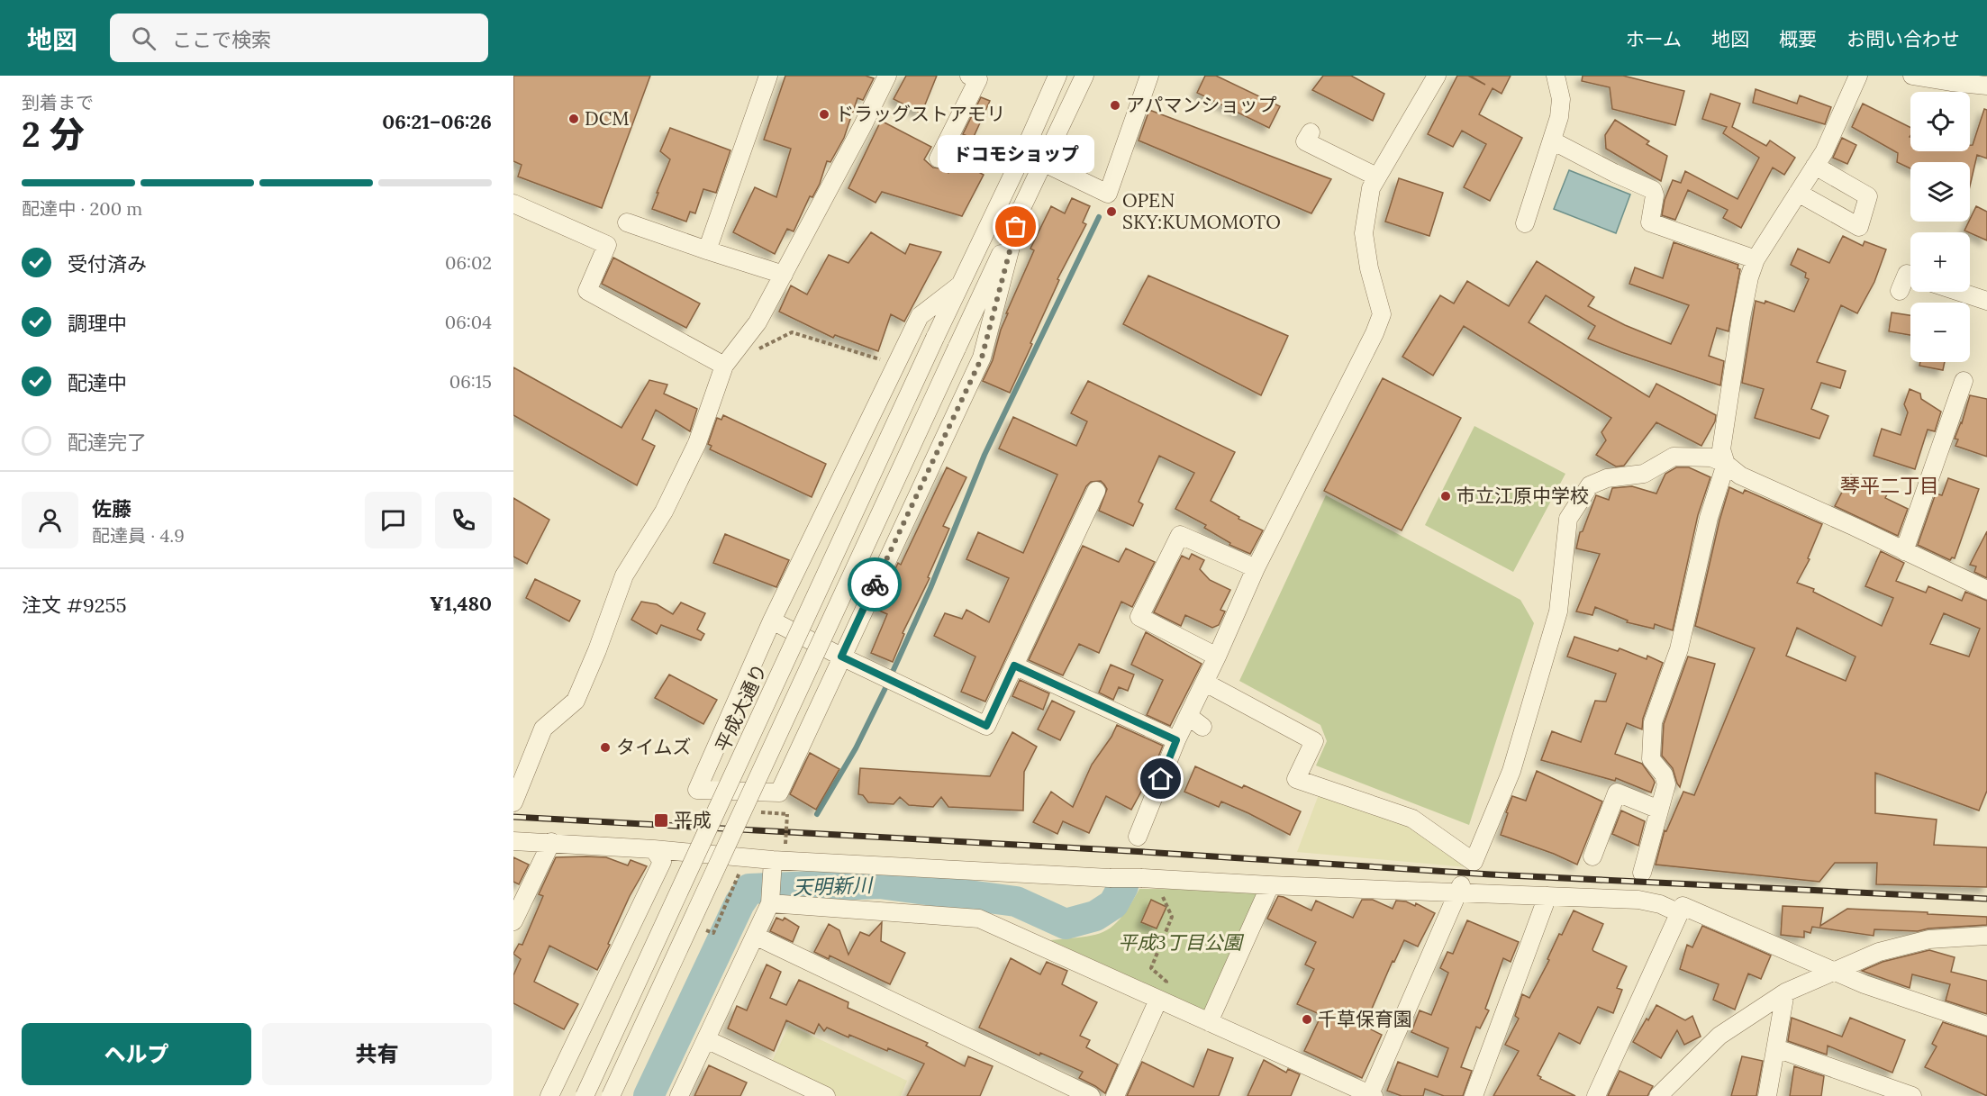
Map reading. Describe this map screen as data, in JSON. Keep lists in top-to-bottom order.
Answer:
{
  "streets": {
    "street": ["平成大通り"]
  },
  "districts": ["琴平二丁目"],
  "water": ["天明新川"],
  "parks": ["平成3丁目公園"],
  "places": {
    "other": [
      "アパマンショップ",
      "ドラッグストアモリ",
      "DCM",
      "OPEN SKY:KUMOMOTO",
      "ドコモショップ",
      "市立江原中学校",
      "タイムズ",
      "千草保育園"
    ],
    "transit": ["平成"]
  },
  "page": {
    "header": "地図",
    "search": "ここで検索",
    "nav": [
      "ホーム",
      "地図",
      "概要",
      "お問い合わせ"
    ],
    "heading": ["2 分", "到着まで", "06:21–06:26"],
    "panel": [
      "佐藤",
      "配達員 · 4.9",
      "注文 #9255",
      "¥1,480"
    ],
    "map_buttons": ["+", "−"],
    "bubble": "ドコモショップ",
    "bar": "配達中 · 200 m",
    "list": [
      ["受付済み", "06:02"],
      ["調理中", "06:04"],
      ["配達中", "06:15"],
      "配達完了"
    ],
    "buttons": ["ヘルプ", "共有"]
  }
}
